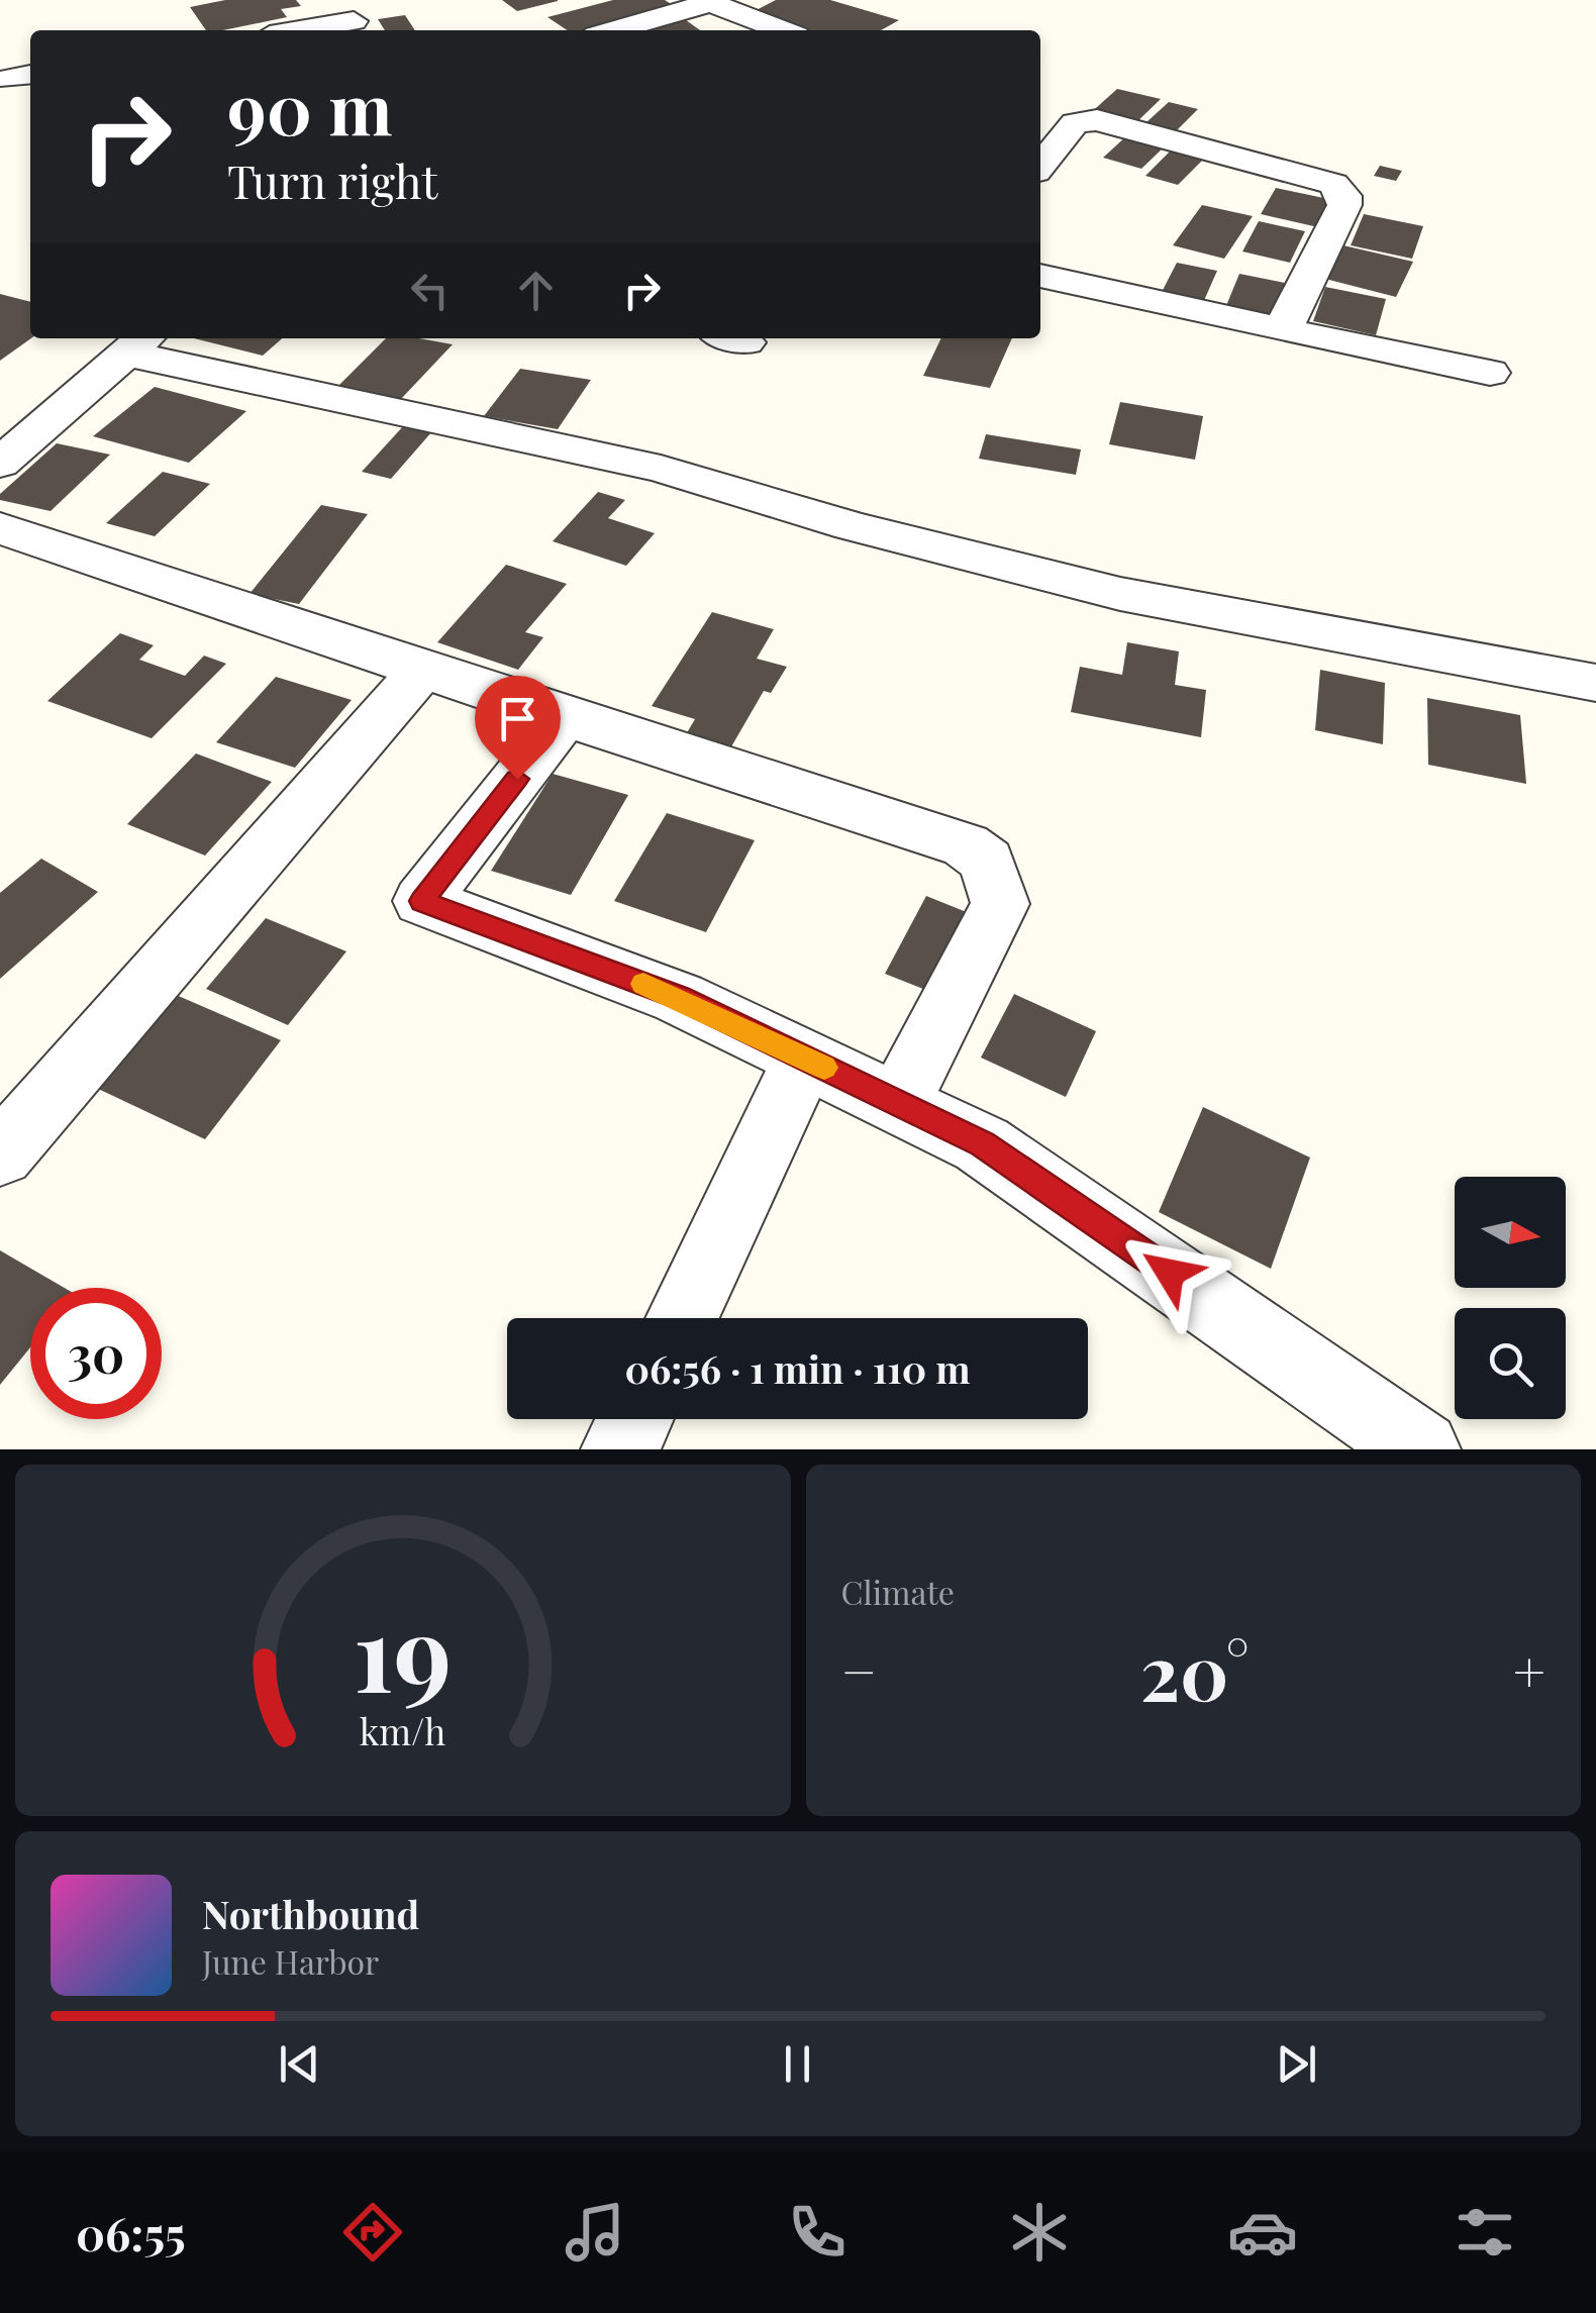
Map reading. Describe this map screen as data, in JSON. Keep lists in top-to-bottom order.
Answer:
{
  "north": "right",
  "page": {
    "turn": ["90 m", "Turn right"],
    "limit": "30",
    "trip": "06:56 · 1 min · 110 m",
    "tile": "Climate",
    "heat": ["−", "20°", "+"],
    "song": ["Northbound", "June Harbor"],
    "tabs": "06:55",
    "gauge": ["19", "km/h"]
  }
}
